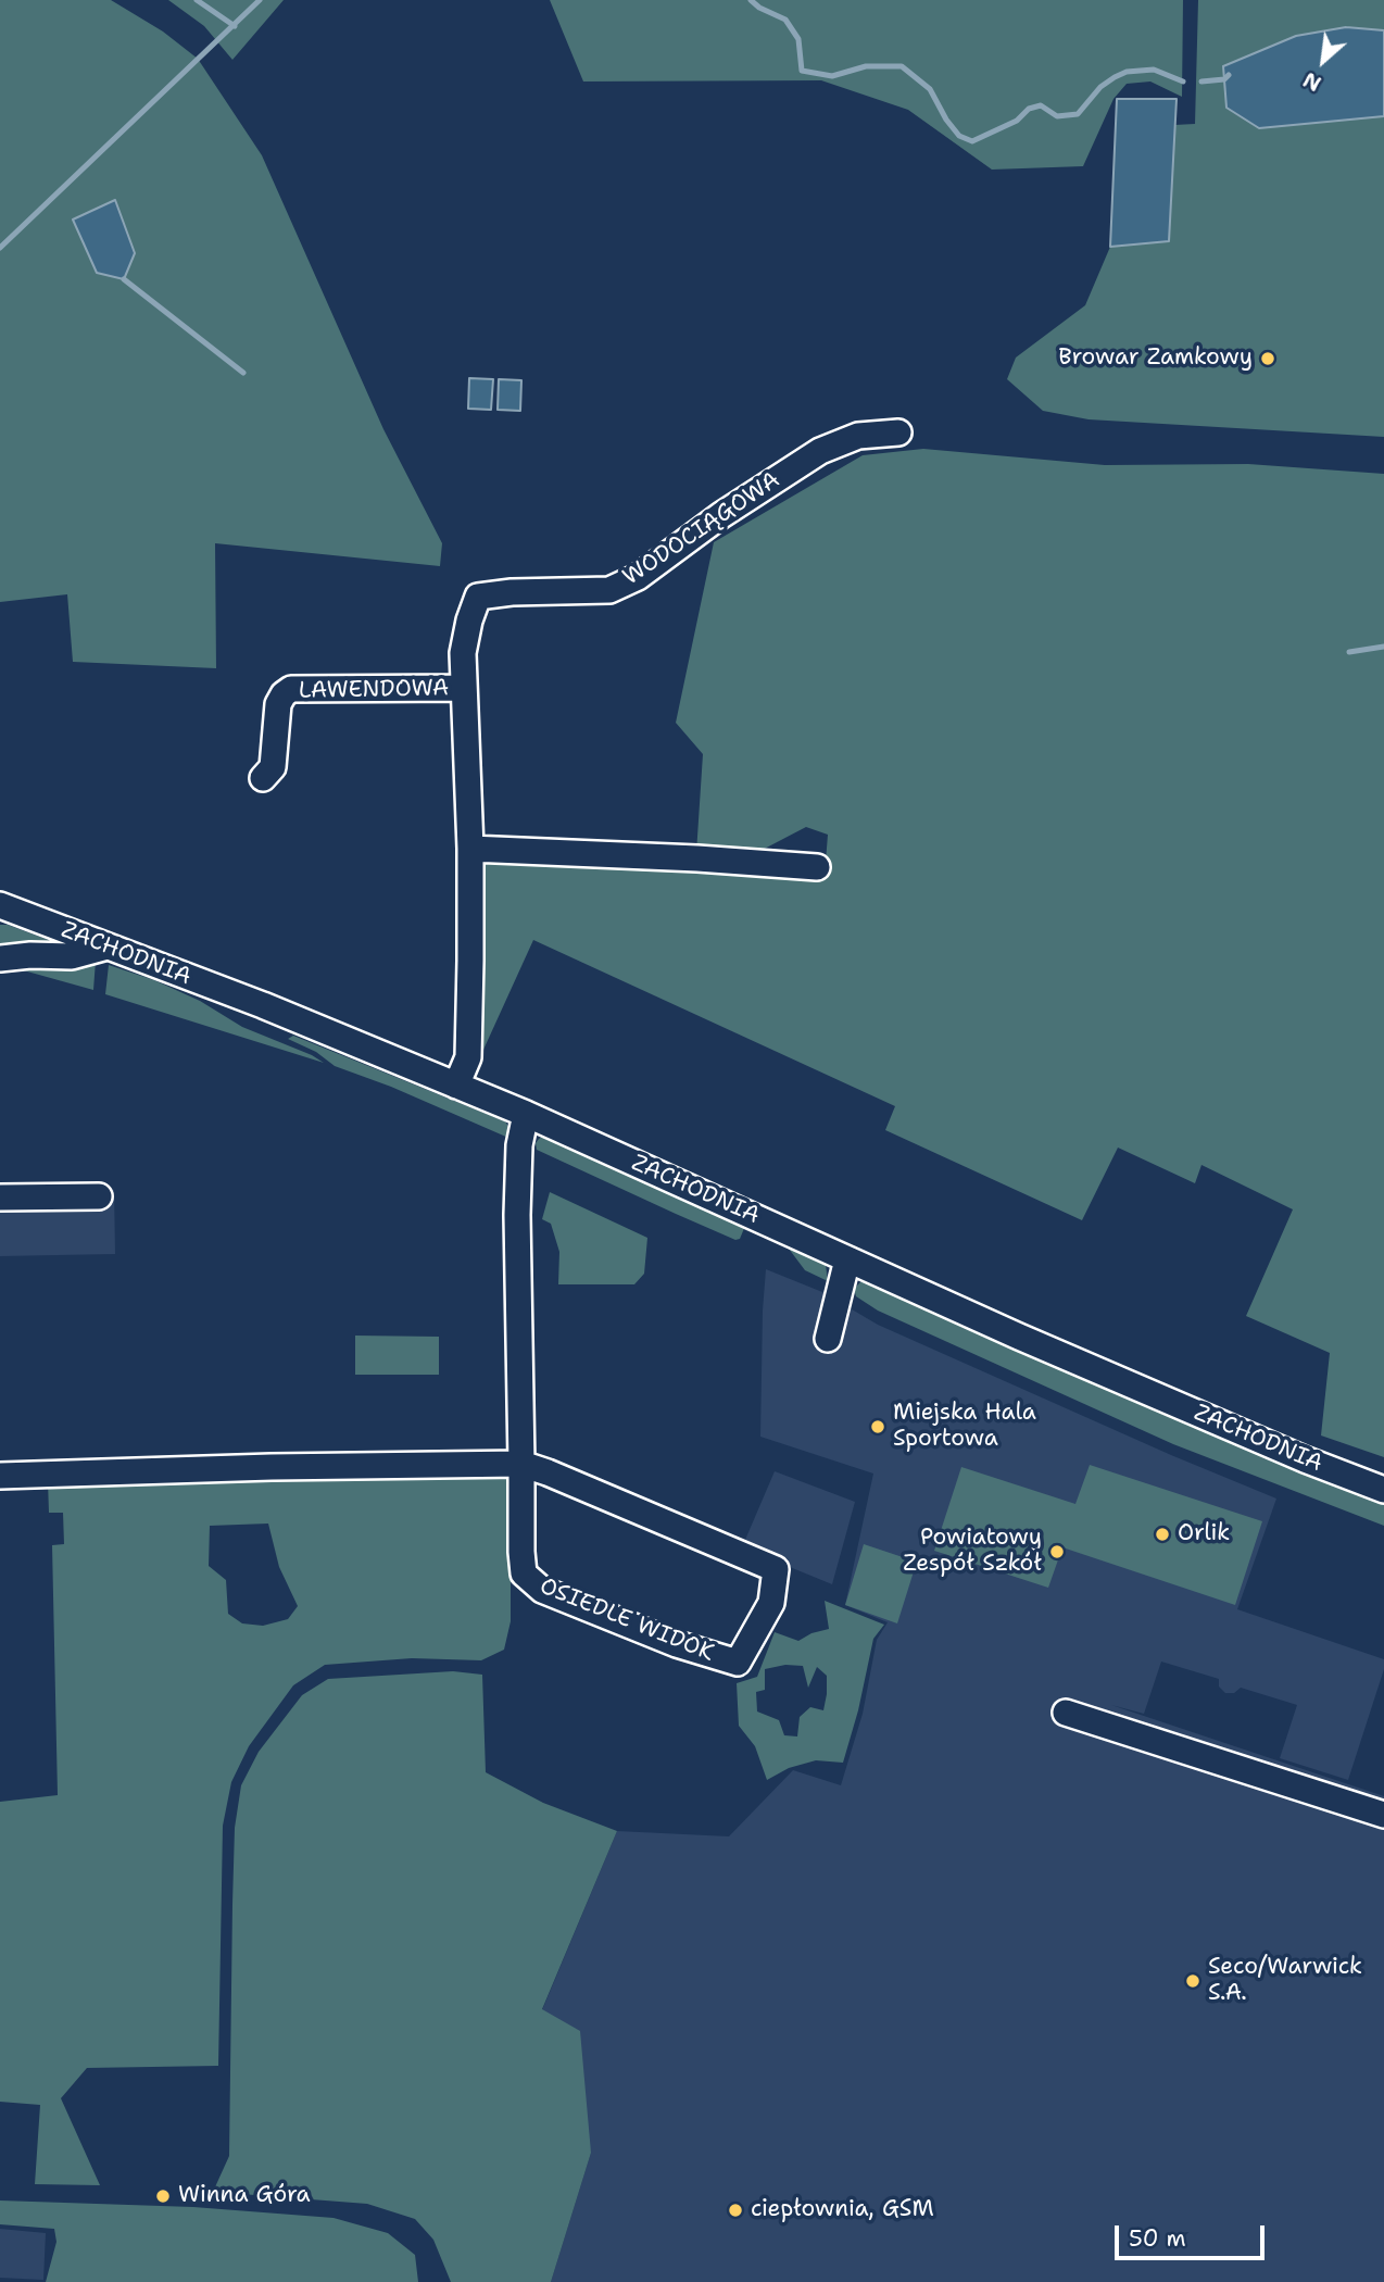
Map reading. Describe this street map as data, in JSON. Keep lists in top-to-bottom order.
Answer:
{
  "streets": {
    "street": [
      "WODOCIĄGOWA",
      "LAWENDOWA",
      "ZACHODNIA",
      "OSIEDLE WIDOK"
    ]
  },
  "crossings": [
    ["WODOCIĄGOWA", "LAWENDOWA"],
    ["WODOCIĄGOWA", "ZACHODNIA"],
    ["ZACHODNIA", "OSIEDLE WIDOK"]
  ],
  "places": [
    "Browar Zamkowy",
    "Miejska Hala Sportowa",
    "Orlik",
    "Powiatowy Zespół Szkół",
    "Seco/Warwick S.A.",
    "Winna Góra",
    "ciepłownia, GSM"
  ],
  "scale_bar": "50 m",
  "north": "bottom left"
}
